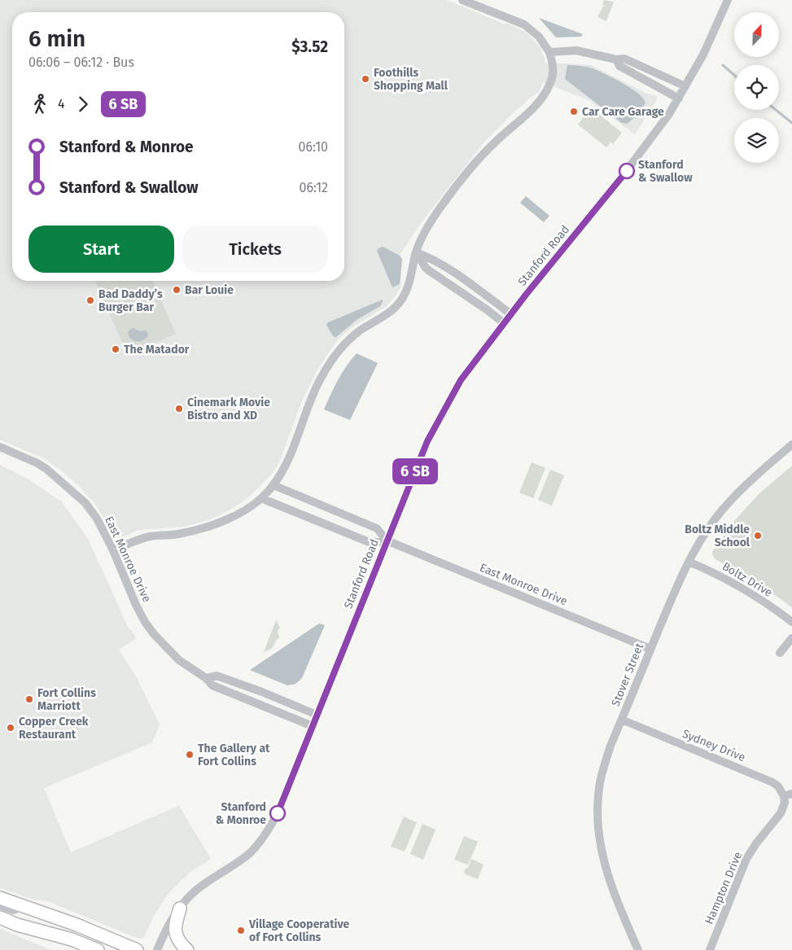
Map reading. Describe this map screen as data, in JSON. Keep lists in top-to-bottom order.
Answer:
{
  "streets": {
    "street": [
      "Stanford Road",
      "East Monroe Drive",
      "Boltz Drive",
      "Stover Street",
      "Sydney Drive",
      "Hampton Drive"
    ]
  },
  "crossings": [
    ["Stanford Road", "East Monroe Drive"],
    ["East Monroe Drive", "Stover Street"],
    ["Boltz Drive", "Stover Street"],
    ["Stover Street", "Sydney Drive"],
    ["Sydney Drive", "Hampton Drive"]
  ],
  "places": [
    "Foothills Shopping Mall",
    "Car Care Garage",
    "Stanford & Swallow",
    "Bar Louie",
    "Bad Daddy’s Burger Bar",
    "The Matador",
    "Cinemark Movie Bistro and XD",
    "Boltz Middle School",
    "Fort Collins Marriott",
    "Copper Creek Restaurant",
    "The Gallery at Fort Collins",
    "Stanford & Monroe",
    "Village Cooperative of Fort Collins"
  ],
  "north": "top",
  "page": {
    "on_map": "6 SB",
    "heading": ["6 min", "06:06 – 06:12 · Bus", "$3.52"],
    "legs": ["4", "6 SB"],
    "list": [
      {
        "name": "Stanford & Monroe",
        "value": "06:10"
      },
      {
        "name": "Stanford & Swallow",
        "value": "06:12"
      }
    ],
    "buttons": ["Start", "Tickets"]
  }
}
